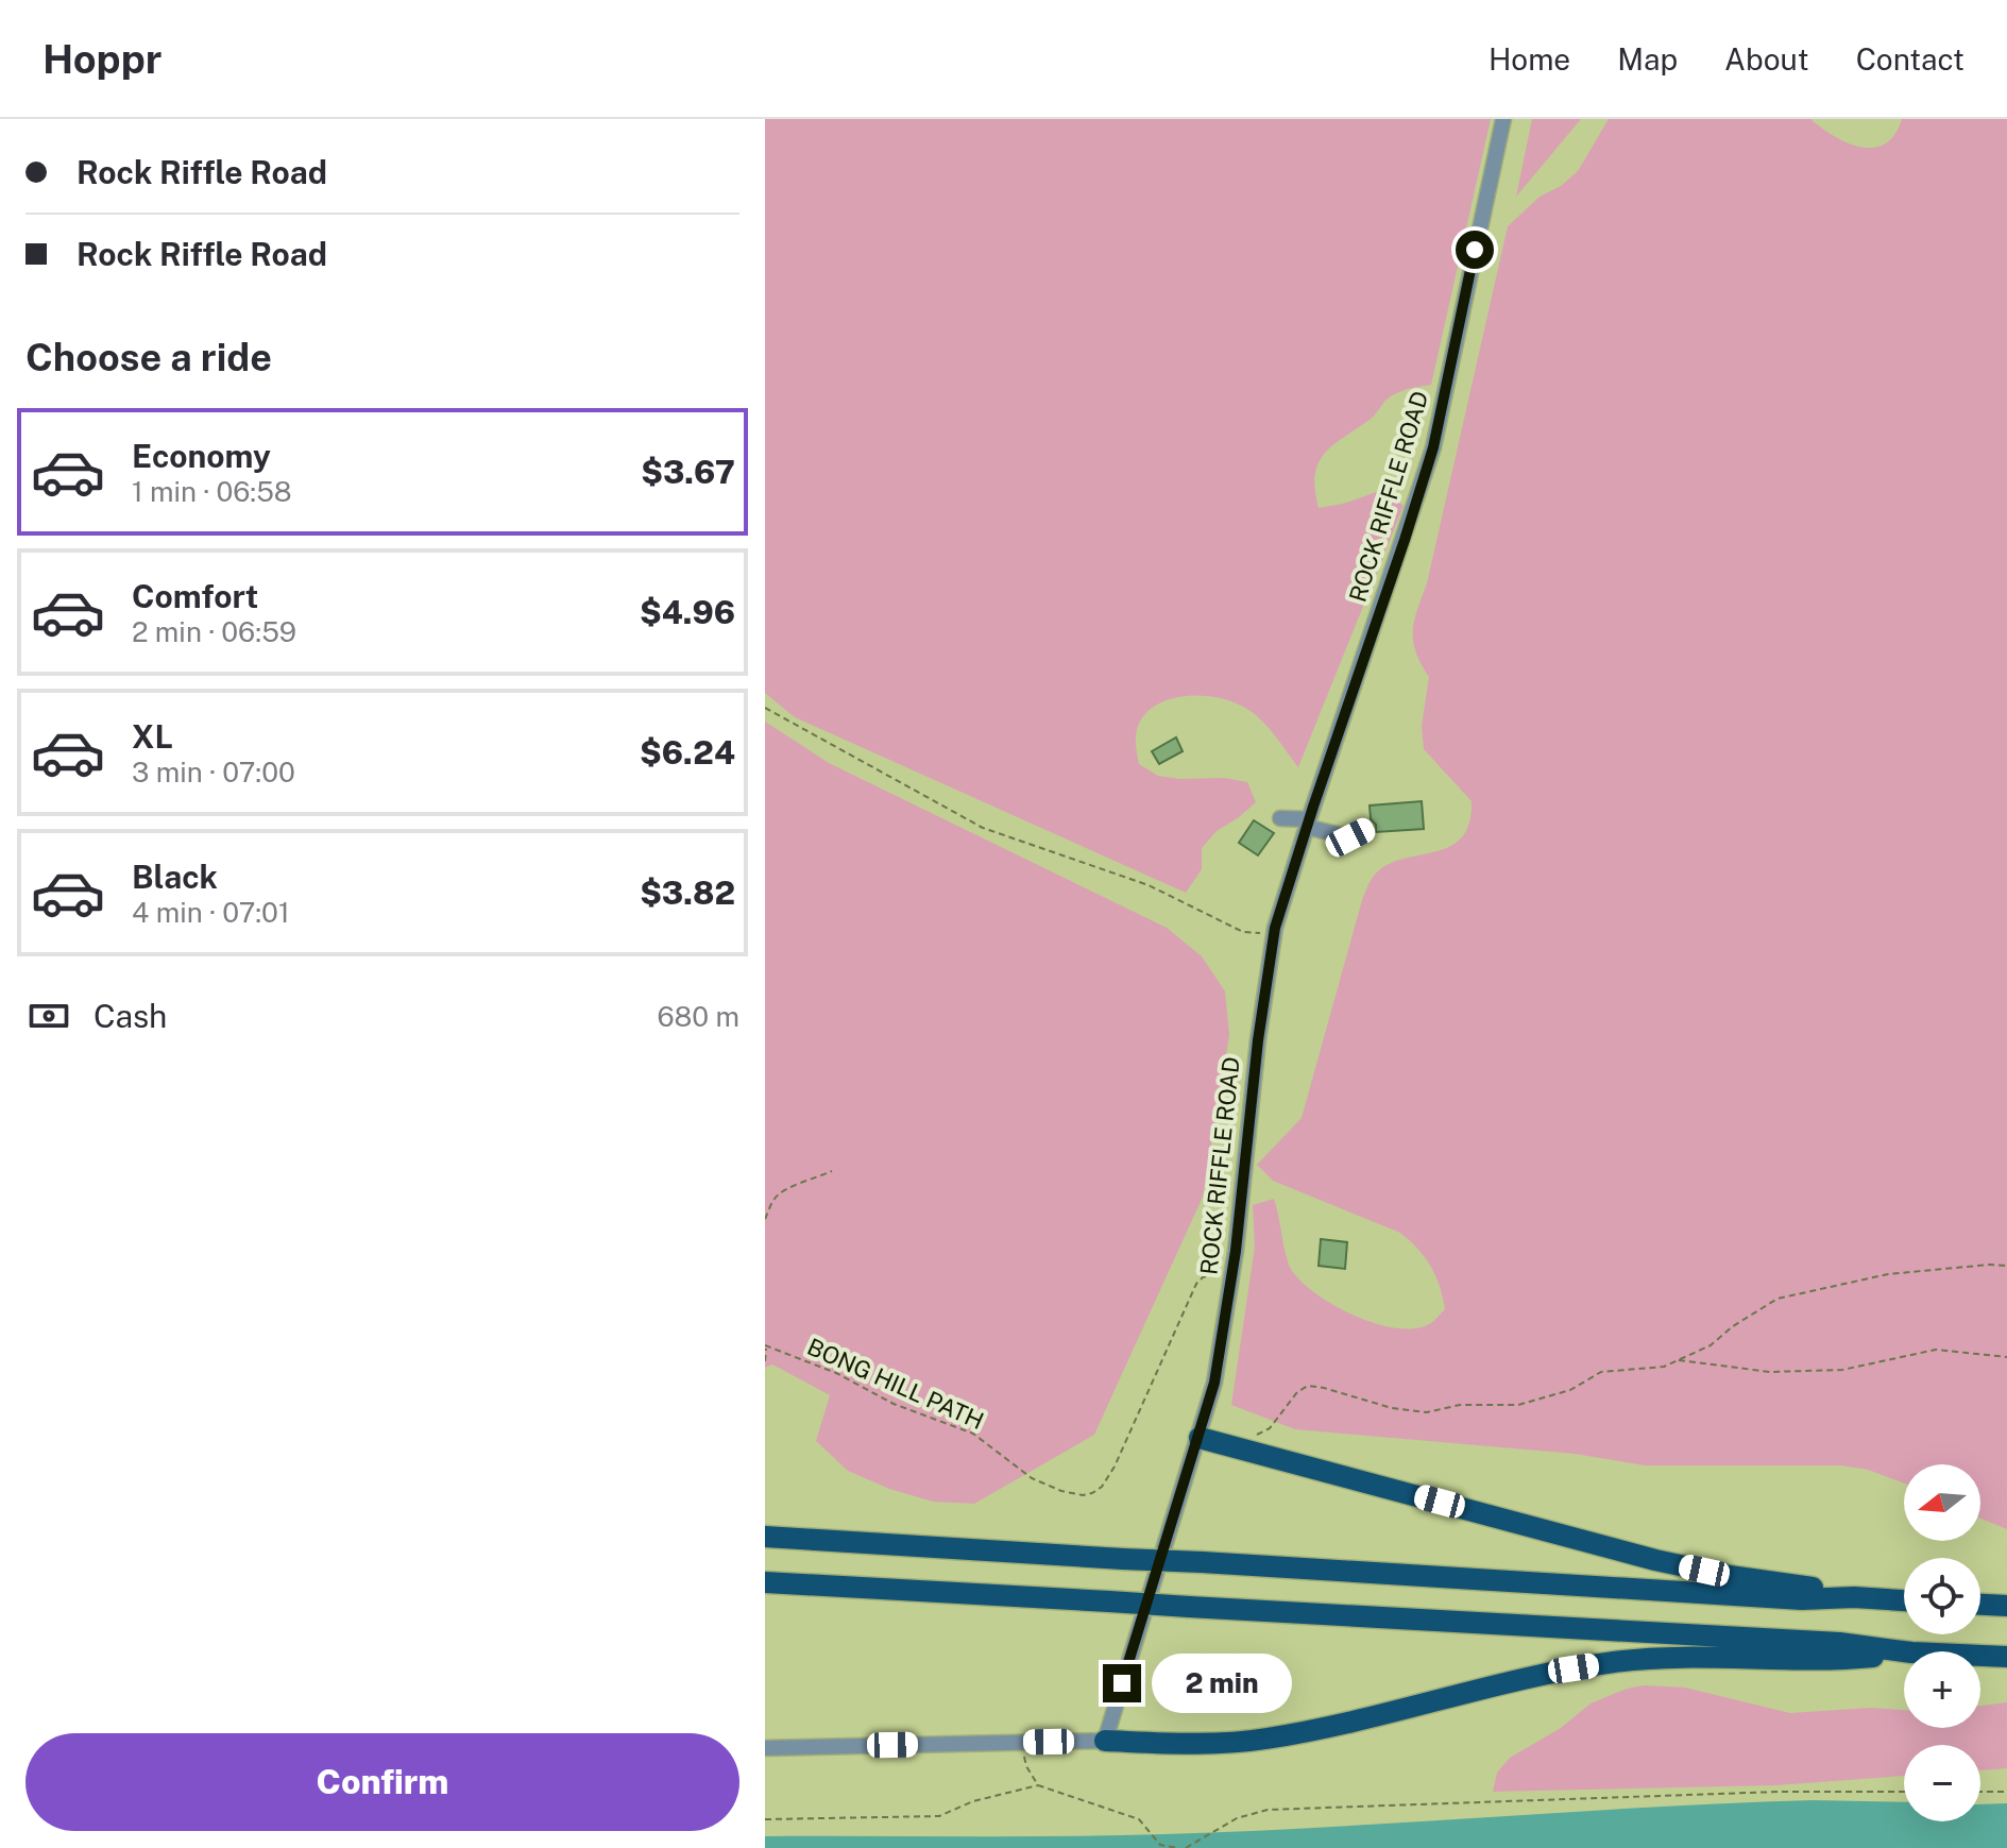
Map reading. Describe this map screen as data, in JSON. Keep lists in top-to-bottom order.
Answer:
{
  "streets": {
    "street": ["ROCK RIFFLE ROAD"],
    "path": ["BONG HILL PATH"]
  },
  "north": "left",
  "page": {
    "header": "Hoppr",
    "nav": [
      "Home",
      "Map",
      "About",
      "Contact"
    ],
    "banner": ["Rock Riffle Road", "Rock Riffle Road"],
    "heading": "Choose a ride",
    "list": [
      {
        "name": "Economy",
        "note": "1 min · 06:58",
        "value": "$3.67"
      },
      {
        "name": "Comfort",
        "note": "2 min · 06:59",
        "value": "$4.96"
      },
      {
        "name": "XL",
        "note": "3 min · 07:00",
        "value": "$6.24"
      },
      {
        "name": "Black",
        "note": "4 min · 07:01",
        "value": "$3.82"
      }
    ],
    "pay": ["Cash", "680 m"],
    "map_buttons": ["+", "−"],
    "bubble": "2 min",
    "buttons": "Confirm"
  }
}
